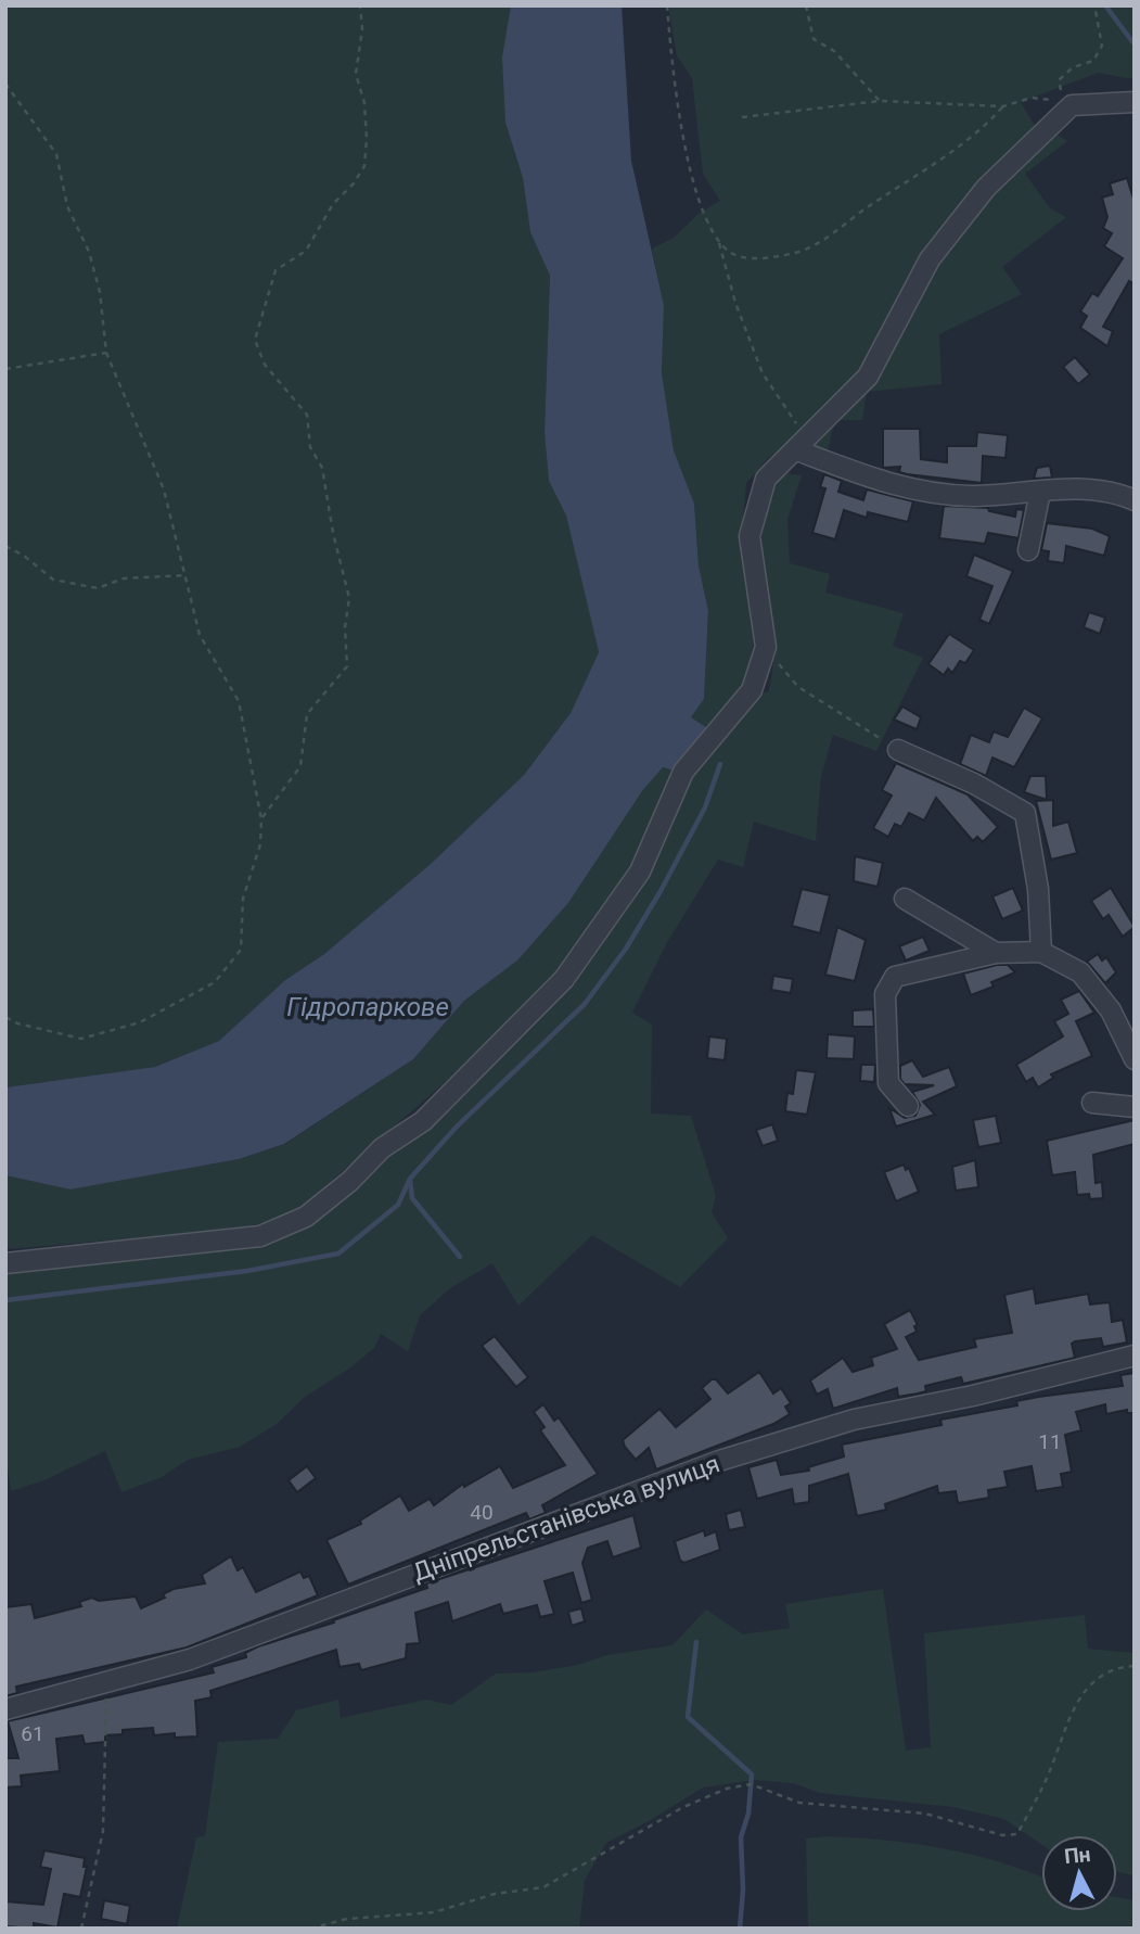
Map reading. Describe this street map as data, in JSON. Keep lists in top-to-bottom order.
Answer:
{
  "streets": {
    "street": ["Дніпрельстанівська вулиця"]
  },
  "water": ["Гідропаркове"],
  "house_numbers": ["11", "40", "61"],
  "north": "top"
}
